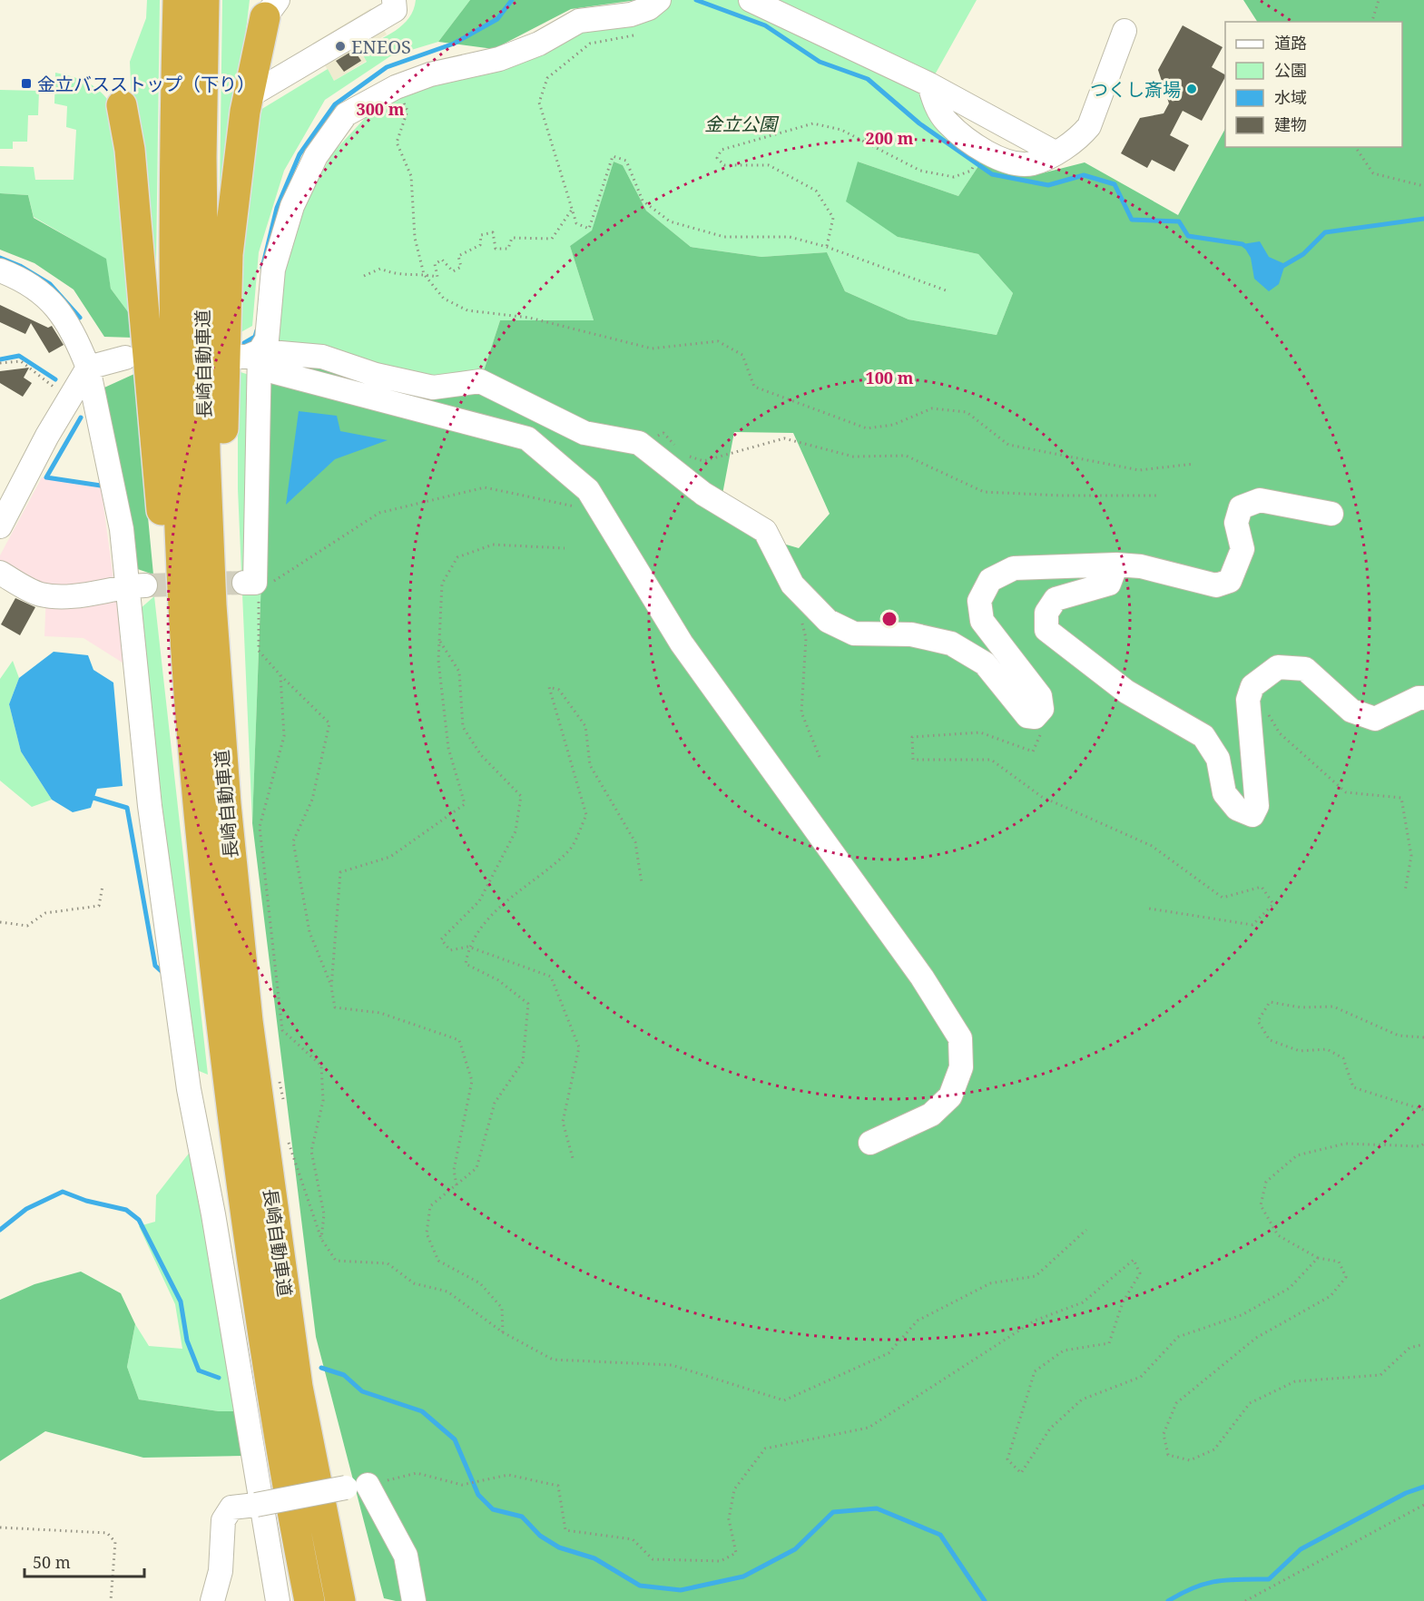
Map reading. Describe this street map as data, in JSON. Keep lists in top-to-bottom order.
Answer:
{
  "streets": {
    "highway": ["長崎自動車道"]
  },
  "parks": ["金立公園"],
  "places": {
    "other": ["ENEOS", "つくし斎場"],
    "transit": ["金立バスストップ（下り）"]
  },
  "legend": [
    "道路",
    "公園",
    "水域",
    "建物"
  ],
  "scale_bar": "50 m",
  "rings": ["300 m", "200 m", "100 m"]
}
